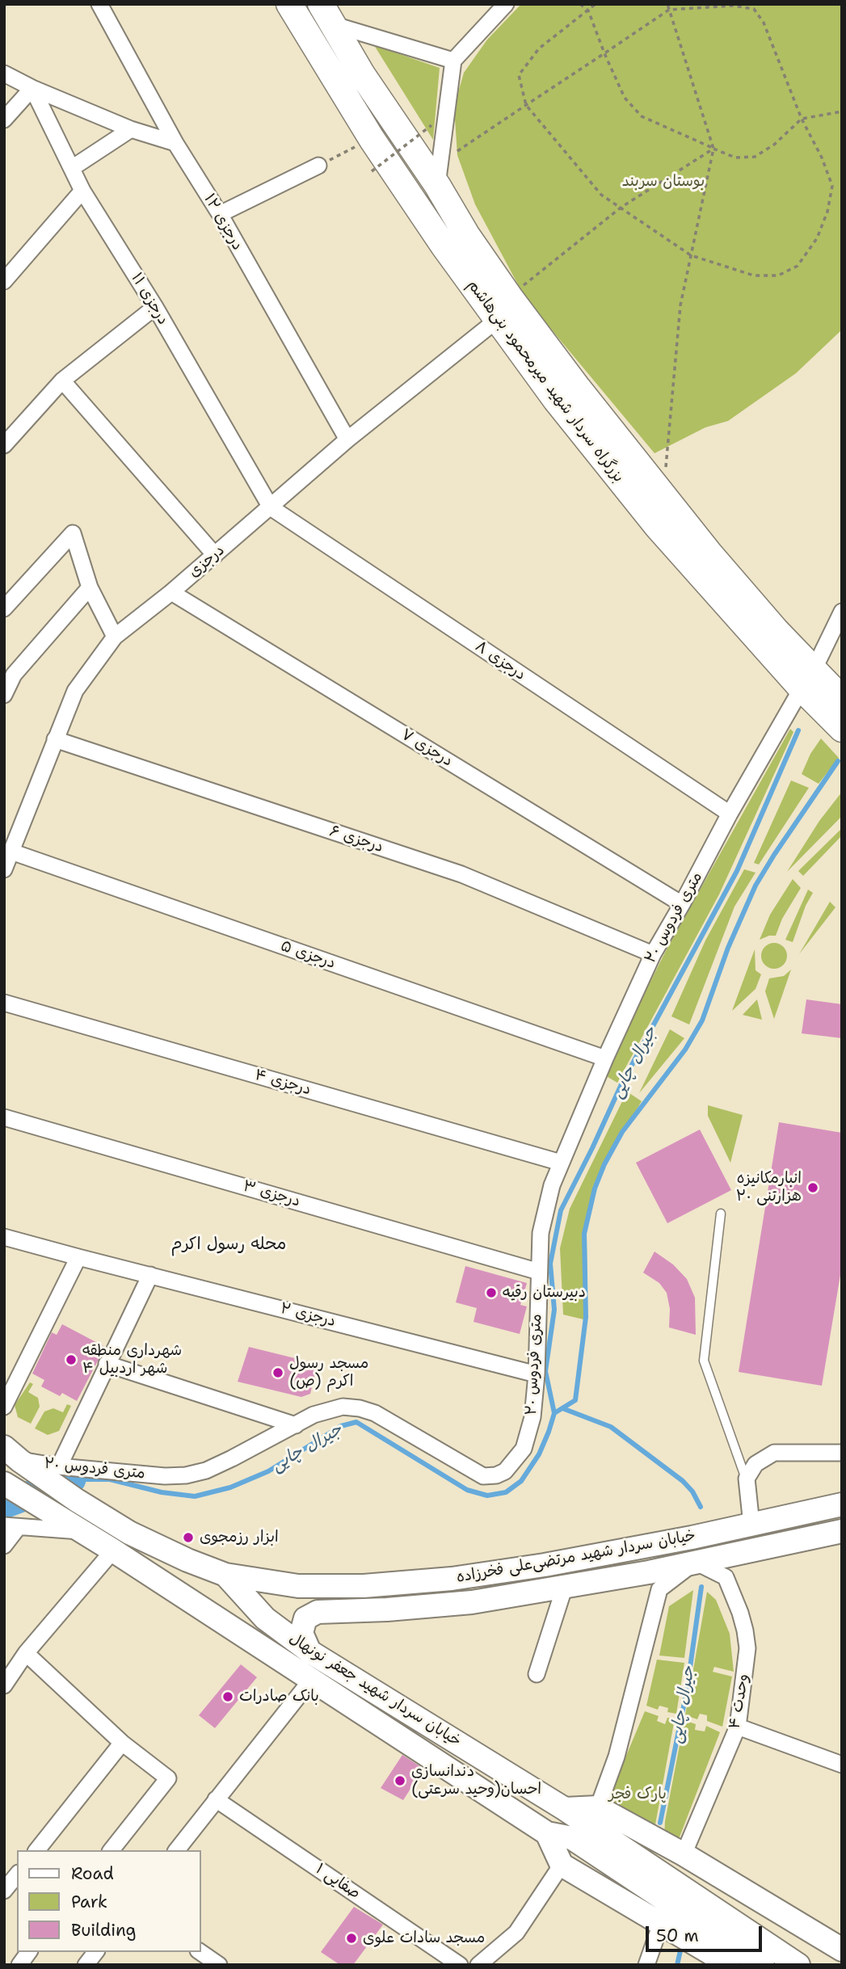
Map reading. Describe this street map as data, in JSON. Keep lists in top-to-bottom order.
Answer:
{
  "streets": {
    "highway": ["بزرگراه سردار شهید میرمحمود بنی‌هاشم"],
    "main road": ["خیابان سردار شهید مرتضی‌علی فخرزاده", "خیابان سردار شهید جعفر نونهال"],
    "street": [
      "درجزی ۱۲",
      "درجزی ۱۱",
      "درجزی",
      "درجزی ۸",
      "درجزی ۷",
      "درجزی ۶",
      "۲۰ متری فردوس",
      "درجزی ۵",
      "درجزی ۴",
      "درجزی ۳",
      "درجزی ۲",
      "وحدت ۴",
      "صفایی ۱"
    ]
  },
  "crossings": [
    ["درجزی ۱۲", "درجزی"],
    ["درجزی ۱۱", "درجزی"],
    ["درجزی ۱۱", "درجزی ۸"],
    ["بزرگراه سردار شهید میرمحمود بنی‌هاشم", "درجزی"],
    ["بزرگراه سردار شهید میرمحمود بنی‌هاشم", "۲۰ متری فردوس"],
    ["درجزی", "درجزی ۸"],
    ["درجزی", "درجزی ۷"],
    ["درجزی", "درجزی ۶"],
    ["درجزی", "درجزی ۵"],
    ["درجزی ۸", "۲۰ متری فردوس"],
    ["درجزی ۷", "۲۰ متری فردوس"],
    ["درجزی ۶", "۲۰ متری فردوس"],
    ["۲۰ متری فردوس", "درجزی ۵"],
    ["۲۰ متری فردوس", "درجزی ۴"],
    ["۲۰ متری فردوس", "درجزی ۳"],
    ["۲۰ متری فردوس", "درجزی ۲"],
    ["۲۰ متری فردوس", "خیابان سردار شهید مرتضی‌علی فخرزاده"],
    ["خیابان سردار شهید مرتضی‌علی فخرزاده", "خیابان سردار شهید جعفر نونهال"],
    ["خیابان سردار شهید مرتضی‌علی فخرزاده", "وحدت ۴"]
  ],
  "districts": ["محله رسول اکرم"],
  "water": ["جیرال چایی"],
  "parks": ["بوستان سربند", "پارک فجر"],
  "places": [
    "انبارمکانیزه ۲۰ هزارتنی",
    "دبیرستان رقیه",
    "شهرداری منطقه ۴ شهر اردبیل",
    "مسجد رسول اکرم (ص)",
    "ابزار رزمجوی",
    "بانک صادرات",
    "دندانسازی احسان(وحید سرعتی)",
    "مسجد سادات علوی"
  ],
  "legend": ["Road", "Park", "Building"],
  "scale_bar": "50 m"
}
